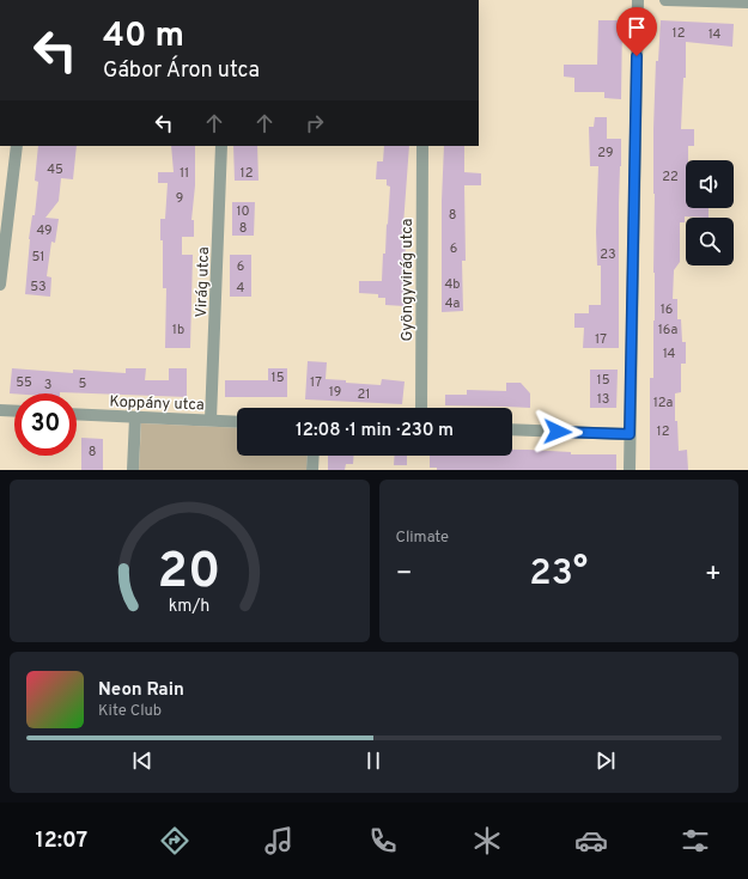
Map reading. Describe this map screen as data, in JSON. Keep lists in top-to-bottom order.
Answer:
{
  "streets": {
    "street": ["Gyöngyvirág utca", "Virág utca", "Koppány utca"]
  },
  "crossings": [
    ["Virág utca", "Koppány utca"]
  ],
  "house_numbers": [
    "12",
    "14",
    "29",
    "45",
    "11",
    "12",
    "22",
    "9",
    "10",
    "8",
    "8",
    "49",
    "6",
    "23",
    "51",
    "6",
    "4b",
    "53",
    "4",
    "4a",
    "16",
    "1b",
    "16a",
    "17",
    "14",
    "15",
    "15",
    "55",
    "17",
    "5",
    "3",
    "19",
    "21",
    "13",
    "12a",
    "12",
    "8"
  ],
  "page": {
    "turn": ["40 m", "Gábor Áron utca"],
    "limit": "30",
    "trip": "12:08 · 1 min · 230 m",
    "tile": "Climate",
    "heat": ["−", "23°", "+"],
    "song": ["Neon Rain", "Kite Club"],
    "tabs": "12:07",
    "gauge": ["20", "km/h"]
  }
}
